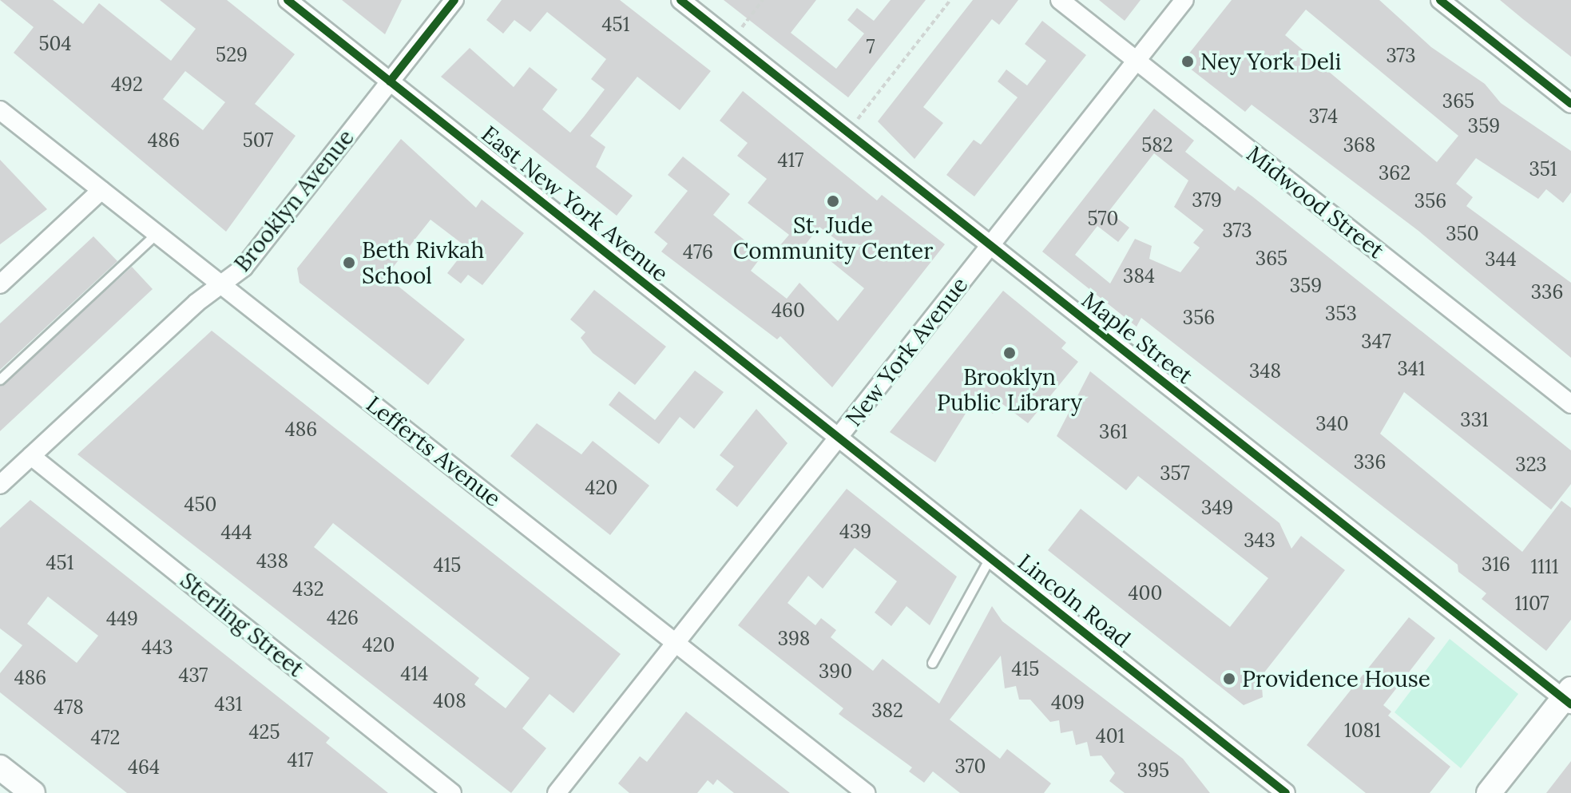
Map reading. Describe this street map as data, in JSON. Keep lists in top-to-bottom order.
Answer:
{
  "streets": {
    "street": [
      "Brooklyn Avenue",
      "Midwood Street",
      "East New York Avenue",
      "Maple Street",
      "New York Avenue",
      "Lefferts Avenue",
      "Lincoln Road",
      "Sterling Street"
    ]
  },
  "crossings": [
    ["Brooklyn Avenue", "East New York Avenue"],
    ["Brooklyn Avenue", "Lefferts Avenue"],
    ["Brooklyn Avenue", "Sterling Street"],
    ["Midwood Street", "New York Avenue"],
    ["East New York Avenue", "New York Avenue"],
    ["East New York Avenue", "Lincoln Road"],
    ["Maple Street", "New York Avenue"],
    ["New York Avenue", "Lefferts Avenue"],
    ["New York Avenue", "Lincoln Road"]
  ],
  "places": [
    "Ney York Deli",
    "St. Jude Community Center",
    "Beth Rivkah School",
    "Brooklyn Public Library",
    "Providence House"
  ],
  "house_numbers": [
    "451",
    "504",
    "7",
    "529",
    "373",
    "492",
    "365",
    "374",
    "359",
    "486",
    "507",
    "582",
    "368",
    "417",
    "351",
    "362",
    "379",
    "356",
    "570",
    "373",
    "350",
    "476",
    "365",
    "344",
    "384",
    "359",
    "336",
    "460",
    "353",
    "356",
    "347",
    "341",
    "348",
    "331",
    "340",
    "486",
    "361",
    "336",
    "323",
    "357",
    "420",
    "450",
    "349",
    "439",
    "444",
    "343",
    "438",
    "451",
    "316",
    "415",
    "1111",
    "432",
    "400",
    "1107",
    "426",
    "449",
    "398",
    "420",
    "443",
    "415",
    "390",
    "414",
    "437",
    "486",
    "408",
    "409",
    "431",
    "478",
    "382",
    "1081",
    "425",
    "401",
    "472",
    "417",
    "370",
    "464",
    "395"
  ]
}
